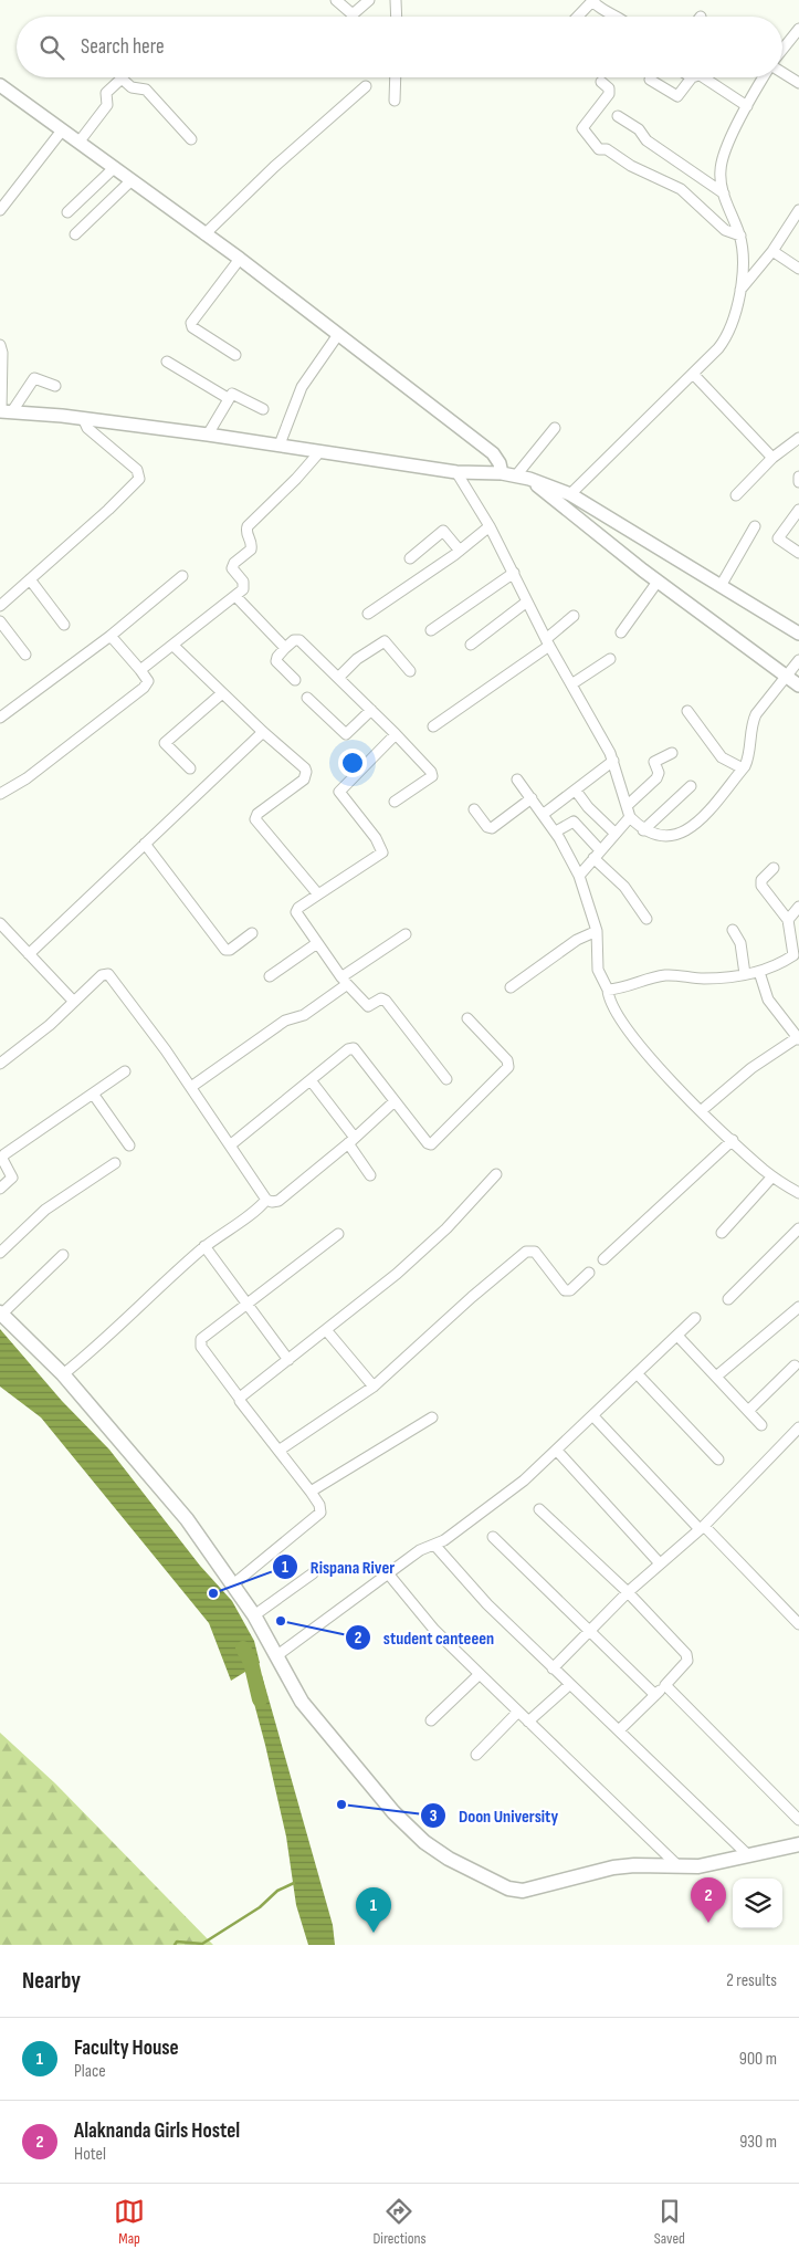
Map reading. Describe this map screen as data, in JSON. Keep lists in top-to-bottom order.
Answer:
{
  "places": ["Rispana River", "student canteeen", "Doon University"],
  "page": {
    "search": "Search here",
    "pins": ["2", "1"],
    "heading": ["Nearby", "2 results"],
    "list": [
      {
        "mark": "1",
        "name": "Faculty House",
        "note": "Place",
        "value": "900 m"
      },
      {
        "mark": "2",
        "name": "Alaknanda Girls Hostel",
        "note": "Hotel",
        "value": "930 m"
      }
    ],
    "nav": ["Map", "Directions", "Saved"]
  }
}
